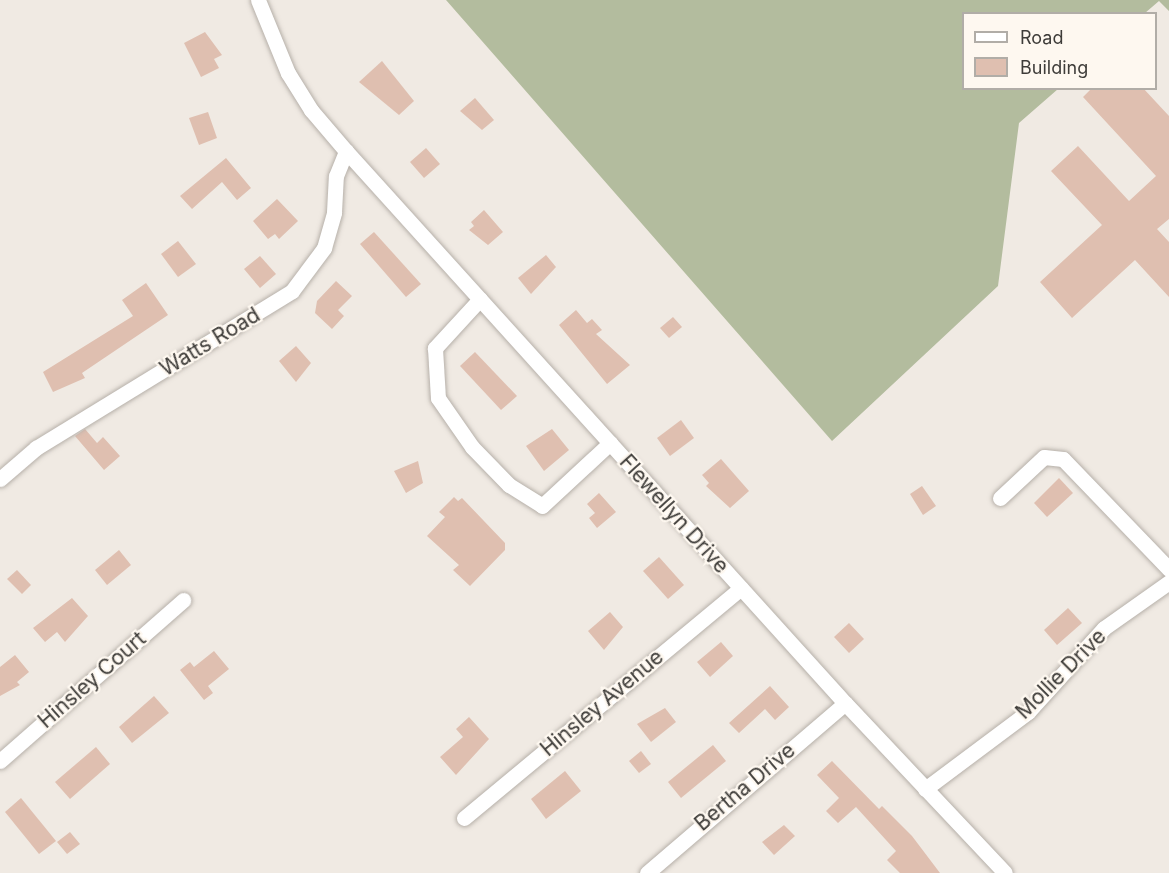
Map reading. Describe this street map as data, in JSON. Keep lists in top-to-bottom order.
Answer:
{
  "streets": {
    "street": [
      "Watts Road",
      "Flewellyn Drive",
      "Mollie Drive",
      "Hinsley Court",
      "Hinsley Avenue",
      "Bertha Drive"
    ]
  },
  "crossings": [
    ["Watts Road", "Flewellyn Drive"],
    ["Flewellyn Drive", "Mollie Drive"],
    ["Flewellyn Drive", "Hinsley Avenue"],
    ["Flewellyn Drive", "Bertha Drive"]
  ],
  "legend": ["Road", "Building"]
}
